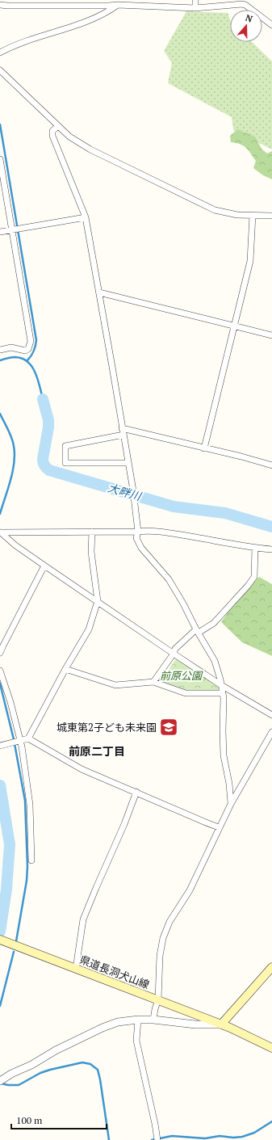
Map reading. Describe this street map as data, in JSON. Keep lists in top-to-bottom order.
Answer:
{
  "streets": {
    "main road": ["県道長洞犬山線"]
  },
  "districts": ["前原二丁目"],
  "water": ["大畔川"],
  "parks": ["前原公園"],
  "places": {
    "school or university": ["城東第2子ども未来園"]
  },
  "scale_bar": "100 m",
  "north": "top"
}
